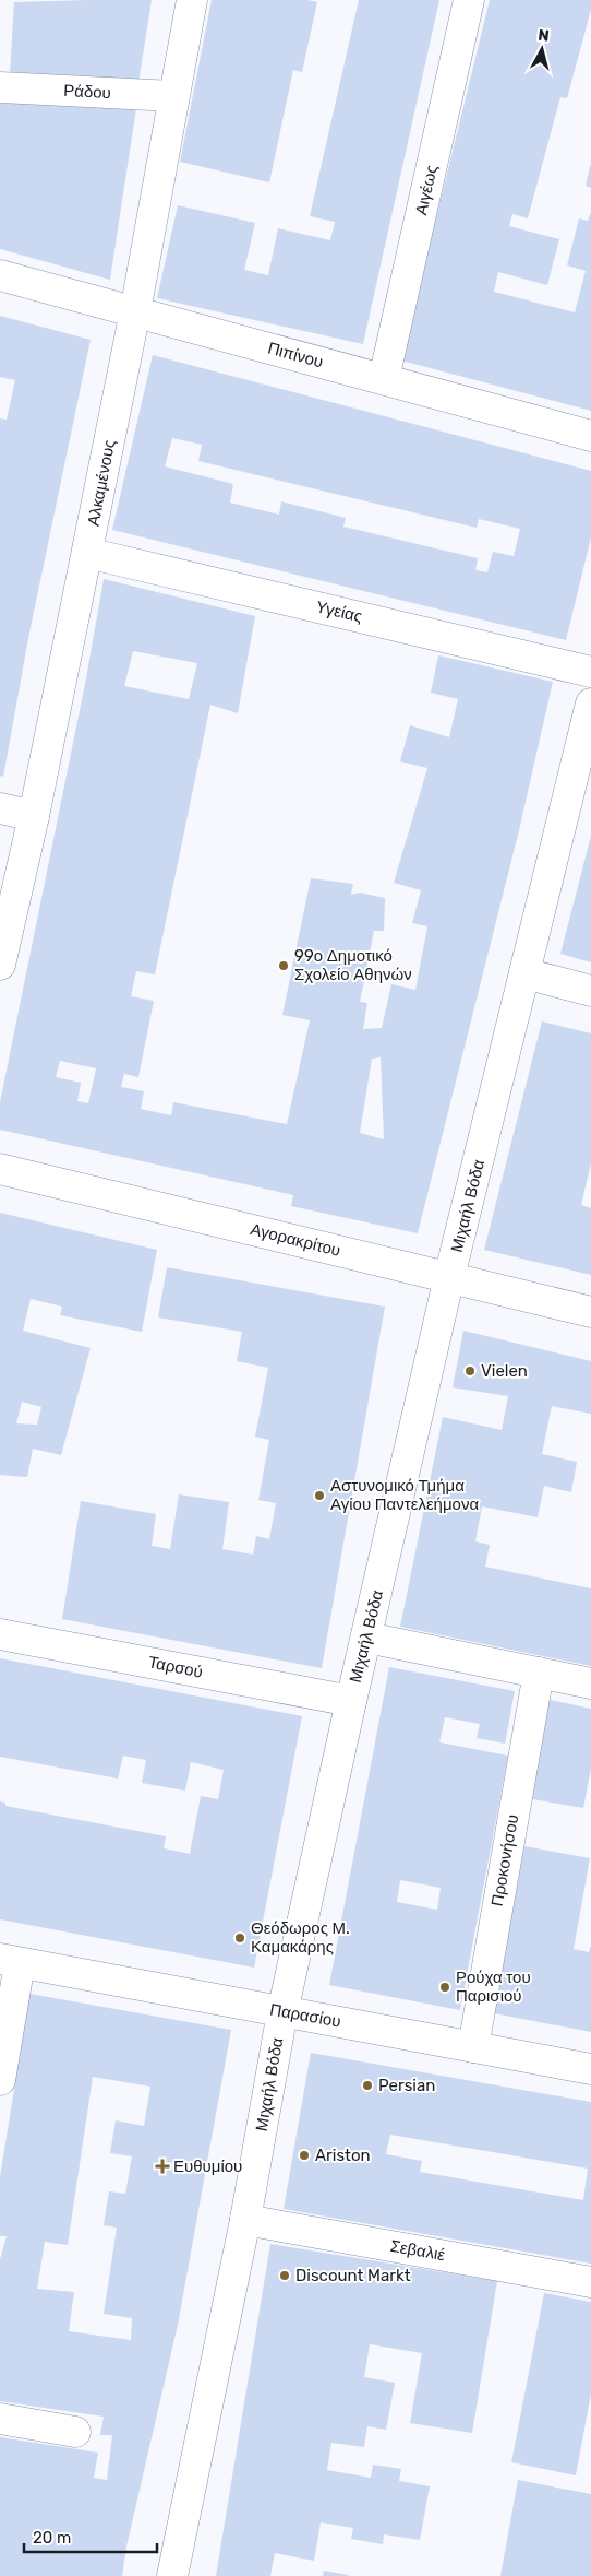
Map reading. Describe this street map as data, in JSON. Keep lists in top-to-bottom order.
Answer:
{
  "streets": {
    "street": [
      "Ράδου",
      "Αιγέως",
      "Πιπίνου",
      "Αλκαμένους",
      "Υγείας",
      "Μιχαήλ Βόδα",
      "Αγορακρίτου",
      "Ταρσού",
      "Προκονήσου",
      "Παρασίου",
      "Σεβαλιέ"
    ]
  },
  "crossings": [
    ["Ράδου", "Αλκαμένους"],
    ["Αιγέως", "Πιπίνου"],
    ["Πιπίνου", "Αλκαμένους"],
    ["Αλκαμένους", "Υγείας"],
    ["Μιχαήλ Βόδα", "Αγορακρίτου"],
    ["Μιχαήλ Βόδα", "Ταρσού"],
    ["Μιχαήλ Βόδα", "Παρασίου"],
    ["Μιχαήλ Βόδα", "Σεβαλιέ"],
    ["Προκονήσου", "Παρασίου"]
  ],
  "places": {
    "other": [
      "99ο Δημοτικό Σχολείο Αθηνών",
      "Vielen",
      "Αστυνομικό Τμήμα Αγίου Παντελεήμονα",
      "Θεόδωρος Μ. Καμακάρης",
      "Ρούχα του Παρισιού",
      "Persian",
      "Ariston",
      "Discount Markt"
    ],
    "health": ["Ευθυμίου"]
  },
  "scale_bar": "20 m",
  "north": "top"
}
